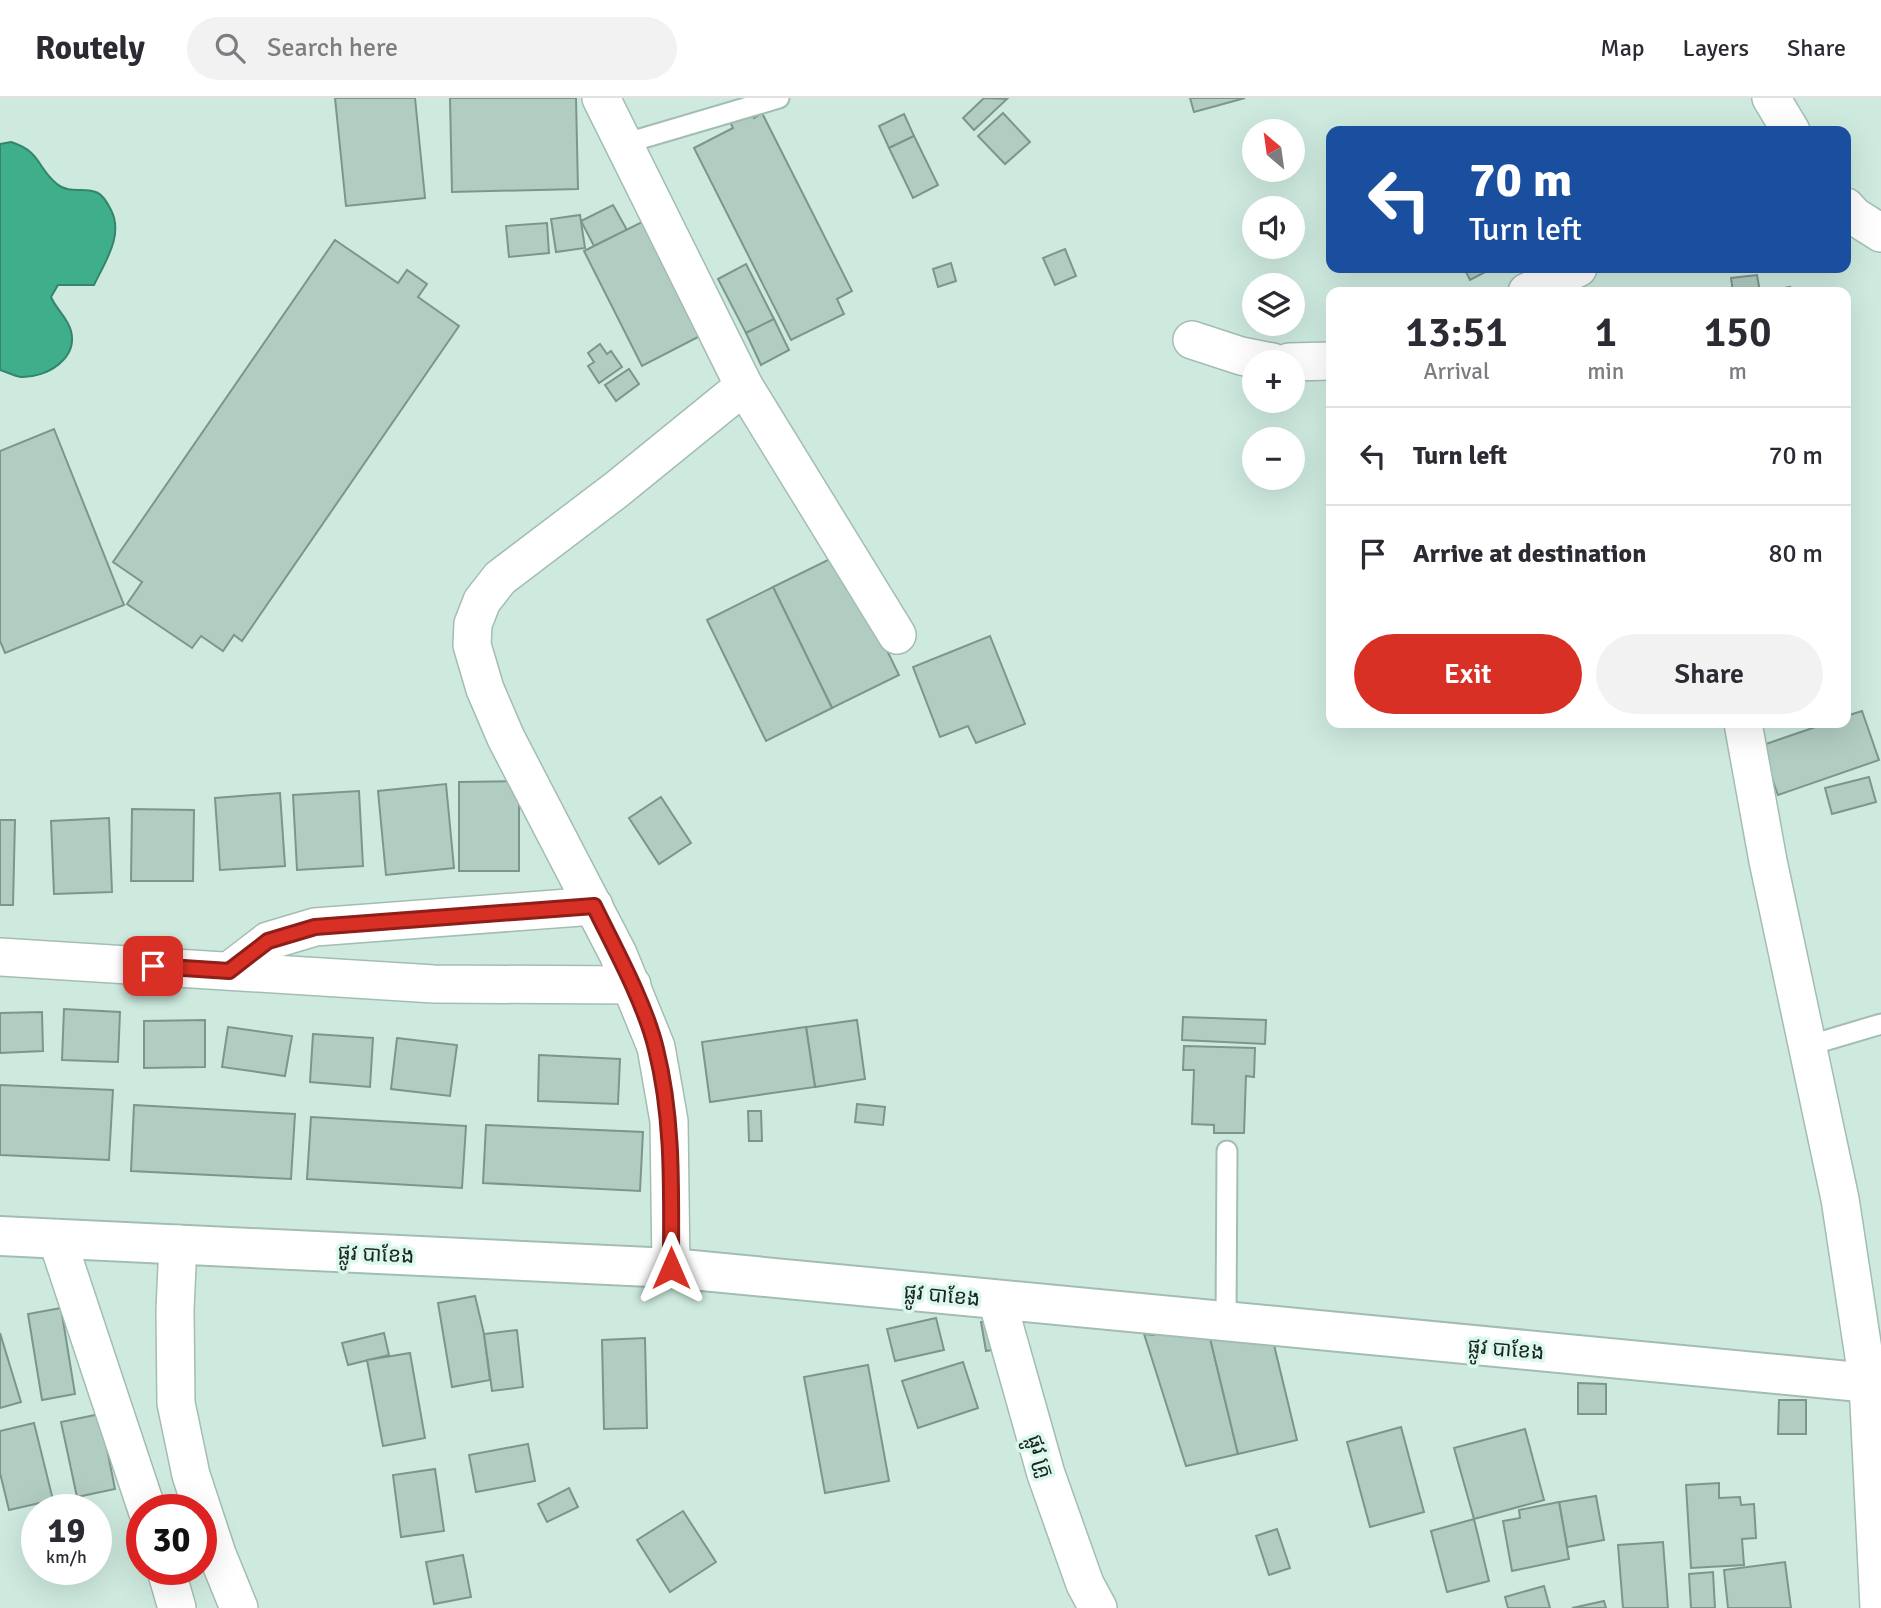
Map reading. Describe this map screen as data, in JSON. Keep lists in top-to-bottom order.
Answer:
{
  "streets": {
    "street": ["ផ្លូវ បាខែង", "ផ្លូវ គ្រូ"]
  },
  "crossings": [
    ["ផ្លូវ បាខែង", "ផ្លូវ គ្រូ"]
  ],
  "north": "top left",
  "page": {
    "header": "Routely",
    "search": "Search here",
    "nav": ["Map", "Layers", "Share"],
    "map_buttons": ["+", "−"],
    "turn": ["70 m", "Turn left"],
    "eta": [
      "13:51",
      "Arrival",
      "1",
      "min",
      "150",
      "m"
    ],
    "list": [
      {
        "name": "Turn left",
        "value": "70 m"
      },
      {
        "name": "Arrive at destination",
        "value": "80 m"
      }
    ],
    "buttons": ["Exit", "Share"],
    "speed": "19 km/h",
    "limit": "30"
  }
}
